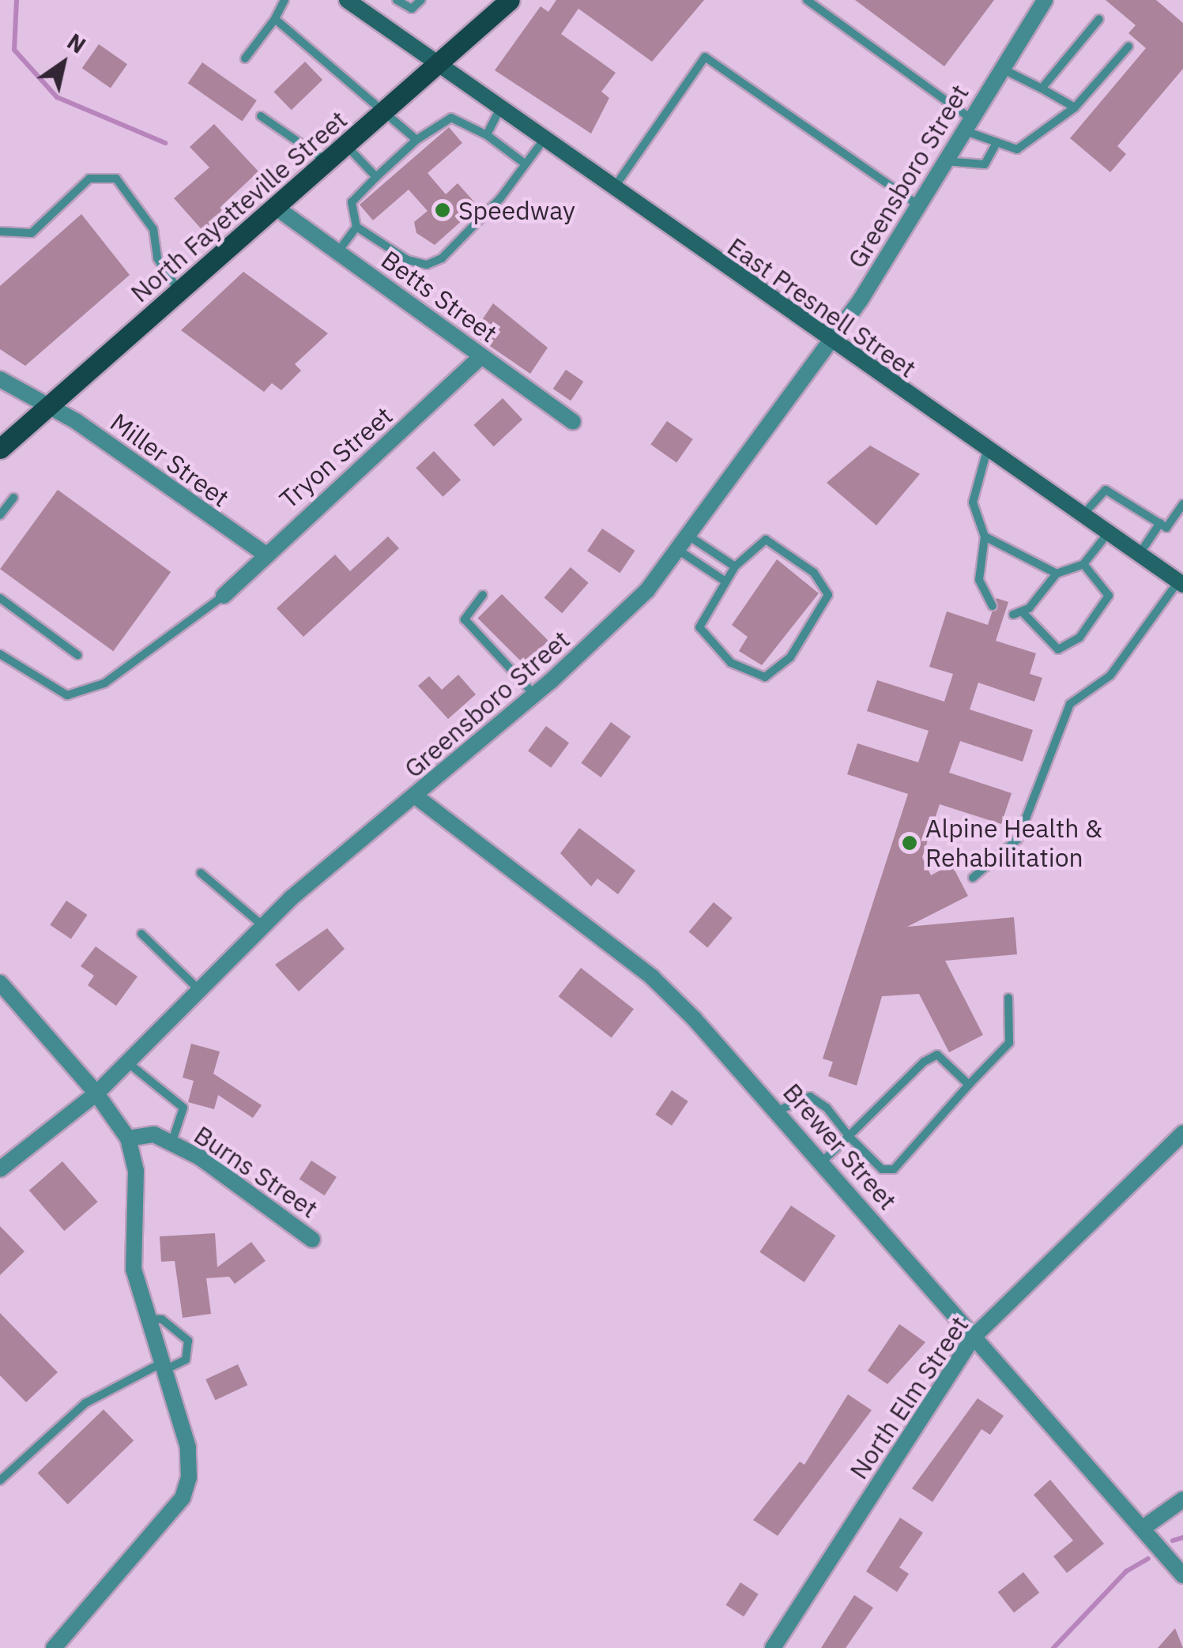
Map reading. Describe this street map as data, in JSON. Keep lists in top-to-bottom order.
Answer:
{
  "streets": {
    "main road": ["North Fayetteville Street", "East Presnell Street"],
    "street": [
      "Greensboro Street",
      "Betts Street",
      "Tryon Street",
      "Miller Street",
      "Brewer Street",
      "Burns Street",
      "North Elm Street"
    ]
  },
  "crossings": [
    ["Greensboro Street", "East Presnell Street"],
    ["Greensboro Street", "Brewer Street"],
    ["North Fayetteville Street", "Betts Street"],
    ["North Fayetteville Street", "East Presnell Street"],
    ["North Fayetteville Street", "Miller Street"],
    ["Betts Street", "Tryon Street"],
    ["Tryon Street", "Miller Street"],
    ["Brewer Street", "North Elm Street"]
  ],
  "places": ["Speedway", "Alpine Health & Rehabilitation"],
  "north": "top right"
}
